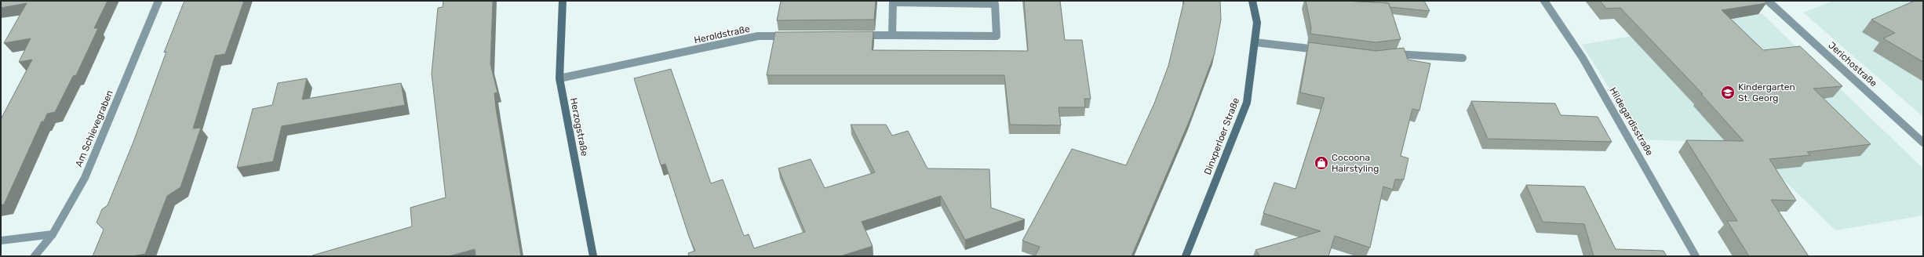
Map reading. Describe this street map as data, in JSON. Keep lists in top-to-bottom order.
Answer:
{
  "streets": {
    "main road": ["Herzogstraße", "Dinxperloer Straße"],
    "street": [
      "Heroldstraße",
      "Jerichostraße",
      "Hildegardisstraße",
      "Am Schievegraben"
    ]
  },
  "crossings": [
    ["Heroldstraße", "Herzogstraße"]
  ],
  "places": {
    "school or university": ["Kindergarten St. Georg"],
    "shop": ["Cocoona Hairstyling"]
  }
}
